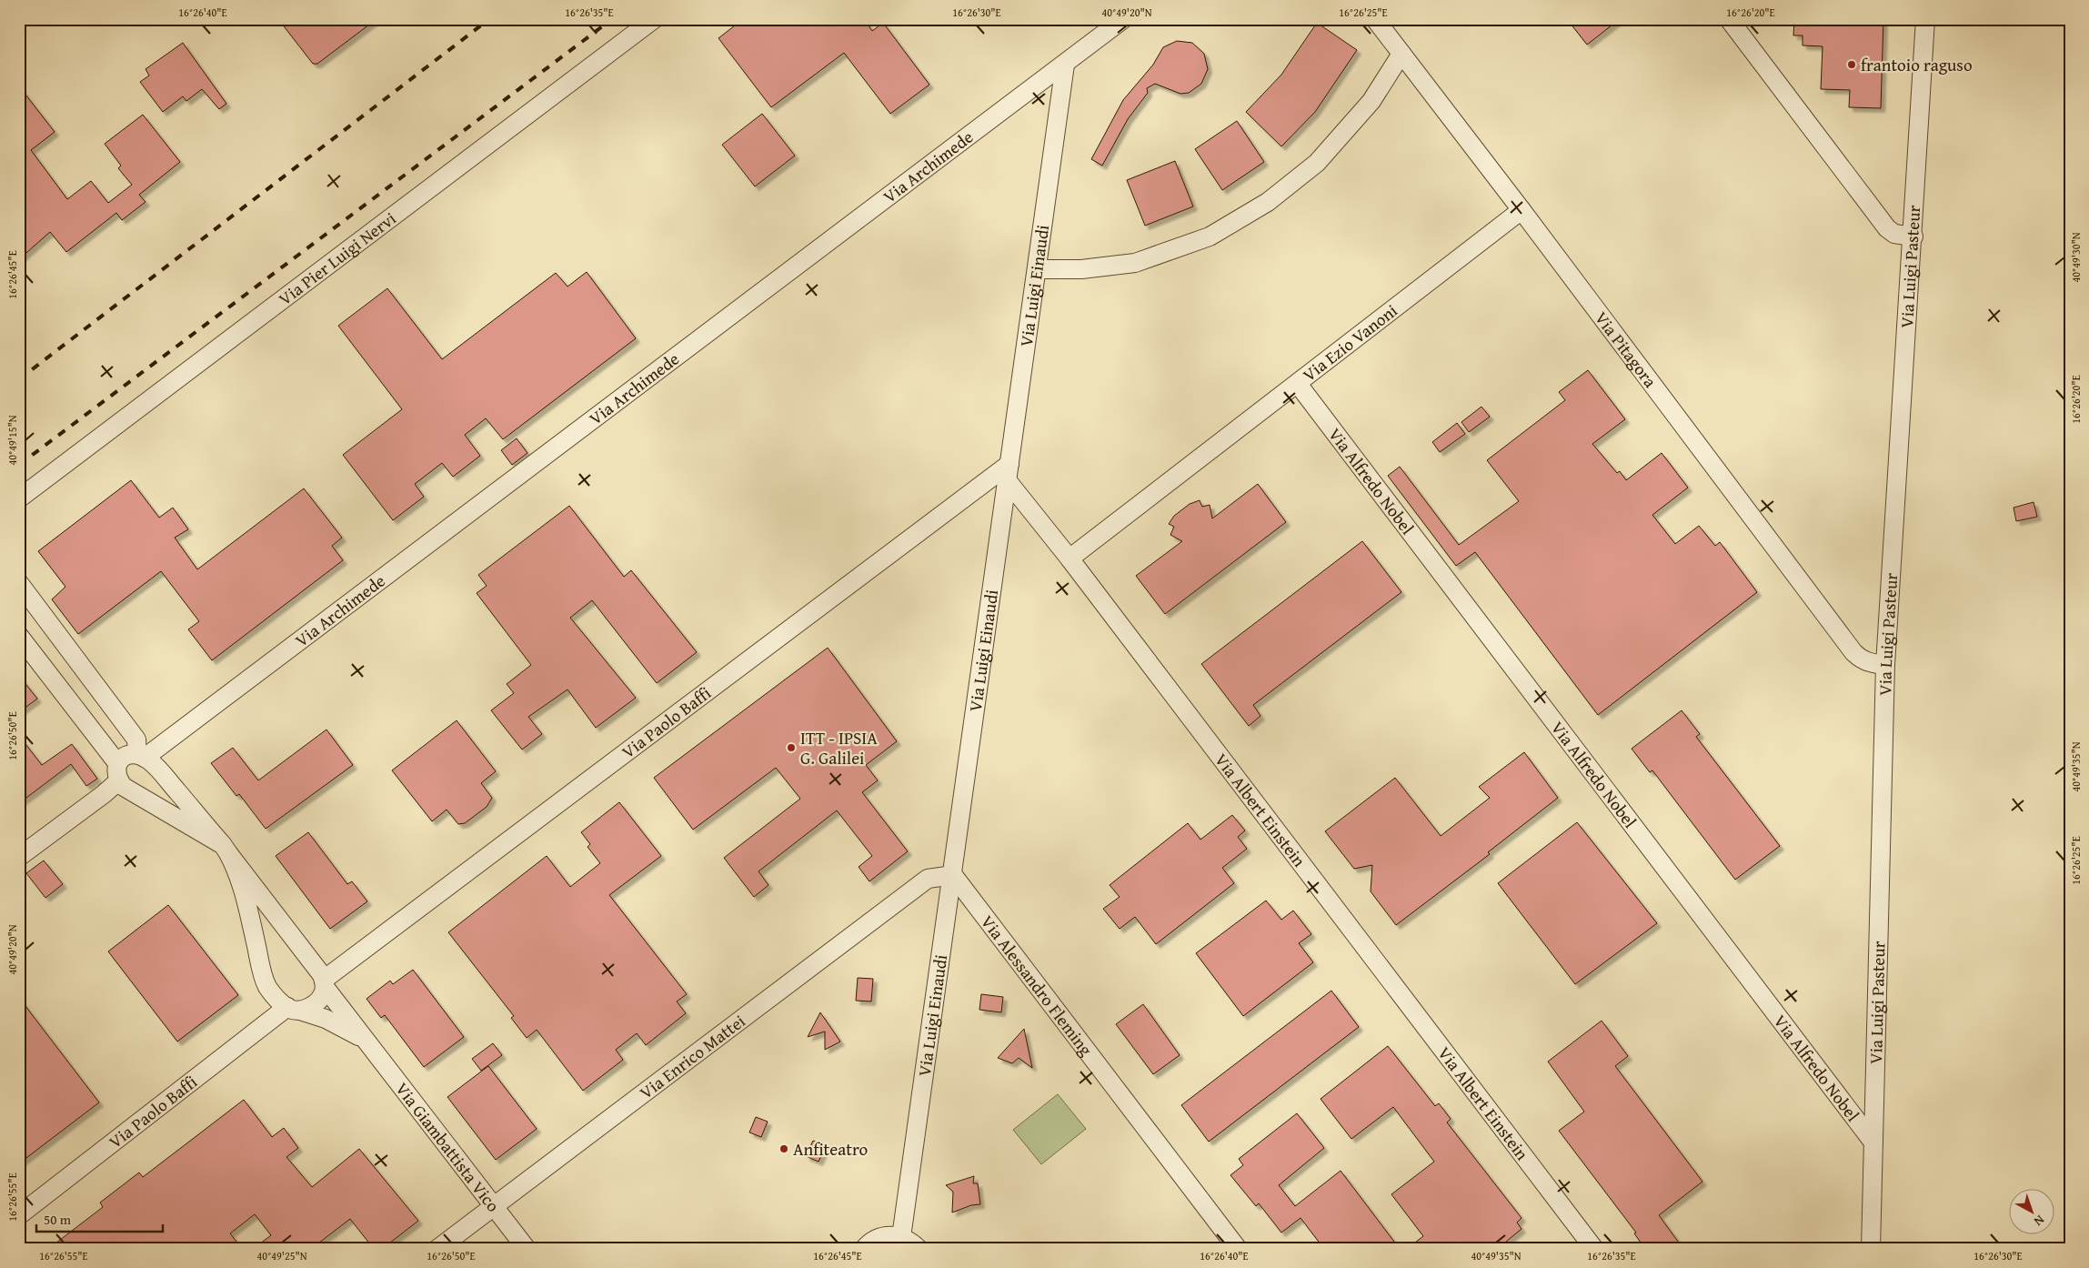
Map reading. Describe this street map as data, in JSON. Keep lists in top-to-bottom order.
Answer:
{
  "streets": {
    "street": [
      "Via Archimede",
      "Via Pier Luigi Nervi",
      "Via Luigi Pasteur",
      "Via Luigi Einaudi",
      "Via Ezio Vanoni",
      "Via Pitagora",
      "Via Alfredo Nobel",
      "Via Paolo Baffi",
      "Via Albert Einstein",
      "Via Alessandro Fleming",
      "Via Enrico Mattei",
      "Via Giambattista Vico"
    ]
  },
  "crossings": [
    ["Via Archimede", "Via Luigi Einaudi"],
    ["Via Luigi Pasteur", "Via Pitagora"],
    ["Via Luigi Pasteur", "Via Alfredo Nobel"],
    ["Via Luigi Einaudi", "Via Paolo Baffi"],
    ["Via Luigi Einaudi", "Via Albert Einstein"],
    ["Via Luigi Einaudi", "Via Alessandro Fleming"],
    ["Via Luigi Einaudi", "Via Enrico Mattei"],
    ["Via Ezio Vanoni", "Via Pitagora"],
    ["Via Ezio Vanoni", "Via Alfredo Nobel"],
    ["Via Ezio Vanoni", "Via Albert Einstein"],
    ["Via Paolo Baffi", "Via Albert Einstein"],
    ["Via Paolo Baffi", "Via Giambattista Vico"],
    ["Via Alessandro Fleming", "Via Enrico Mattei"],
    ["Via Enrico Mattei", "Via Giambattista Vico"]
  ],
  "places": ["frantoio raguso", "ITT - IPSIA G. Galilei", "Anfiteatro"],
  "scale_bar": "50 m",
  "north": "bottom right",
  "coordinates": [
    "16°26'40\"E",
    "16°26'35\"E",
    "16°26'30\"E",
    "40°49'20\"N",
    "16°26'25\"E",
    "16°26'20\"E",
    "40°49'30\"N",
    "16°26'45\"E",
    "40°49'15\"N",
    "16°26'50\"E",
    "40°49'35\"N",
    "16°26'55\"E",
    "40°49'25\"N"
  ]
}
